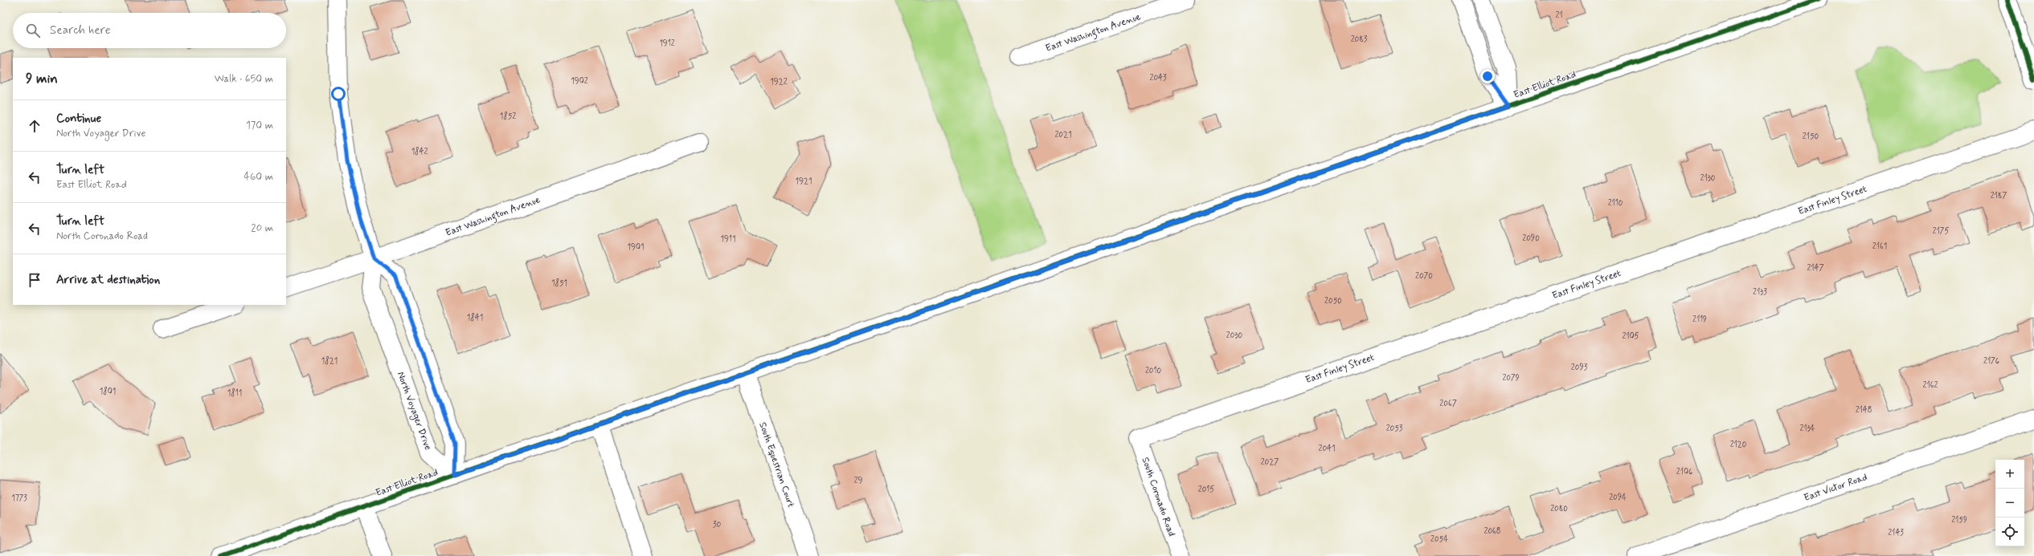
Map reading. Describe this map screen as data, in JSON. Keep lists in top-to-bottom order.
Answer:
{
  "streets": {
    "street": [
      "East Washington Avenue",
      "East Elliot Road",
      "East Finley Street",
      "North Voyager Drive",
      "South Equestrian Court",
      "East Victor Road",
      "South Coronado Road"
    ]
  },
  "crossings": [
    ["East Washington Avenue", "North Voyager Drive"],
    ["East Elliot Road", "North Voyager Drive"],
    ["East Elliot Road", "South Equestrian Court"],
    ["East Finley Street", "South Coronado Road"]
  ],
  "house_numbers": [
    "21",
    "2083",
    "1912",
    "2043",
    "1902",
    "1922",
    "1852",
    "2021",
    "2150",
    "1842",
    "2130",
    "1921",
    "2187",
    "2110",
    "2175",
    "2090",
    "1911",
    "2161",
    "1901",
    "2147",
    "2070",
    "1851",
    "2133",
    "2050",
    "1841",
    "2119",
    "2030",
    "2105",
    "1821",
    "2176",
    "2093",
    "2010",
    "2079",
    "2162",
    "1801",
    "1811",
    "2067",
    "2148",
    "2053",
    "2134",
    "2120",
    "2041",
    "2027",
    "2106",
    "29",
    "2015",
    "2094",
    "1773",
    "2080",
    "2159",
    "30",
    "2068",
    "2143",
    "2054"
  ],
  "page": {
    "search": "Search here",
    "heading": ["9 min", "Walk · 650 m"],
    "list": [
      ["Continue", "North Voyager Drive", "170 m"],
      ["Turn left", "East Elliot Road", "460 m"],
      ["Turn left", "North Coronado Road", "20 m"],
      "Arrive at destination"
    ],
    "map_buttons": ["+", "−"]
  }
}
